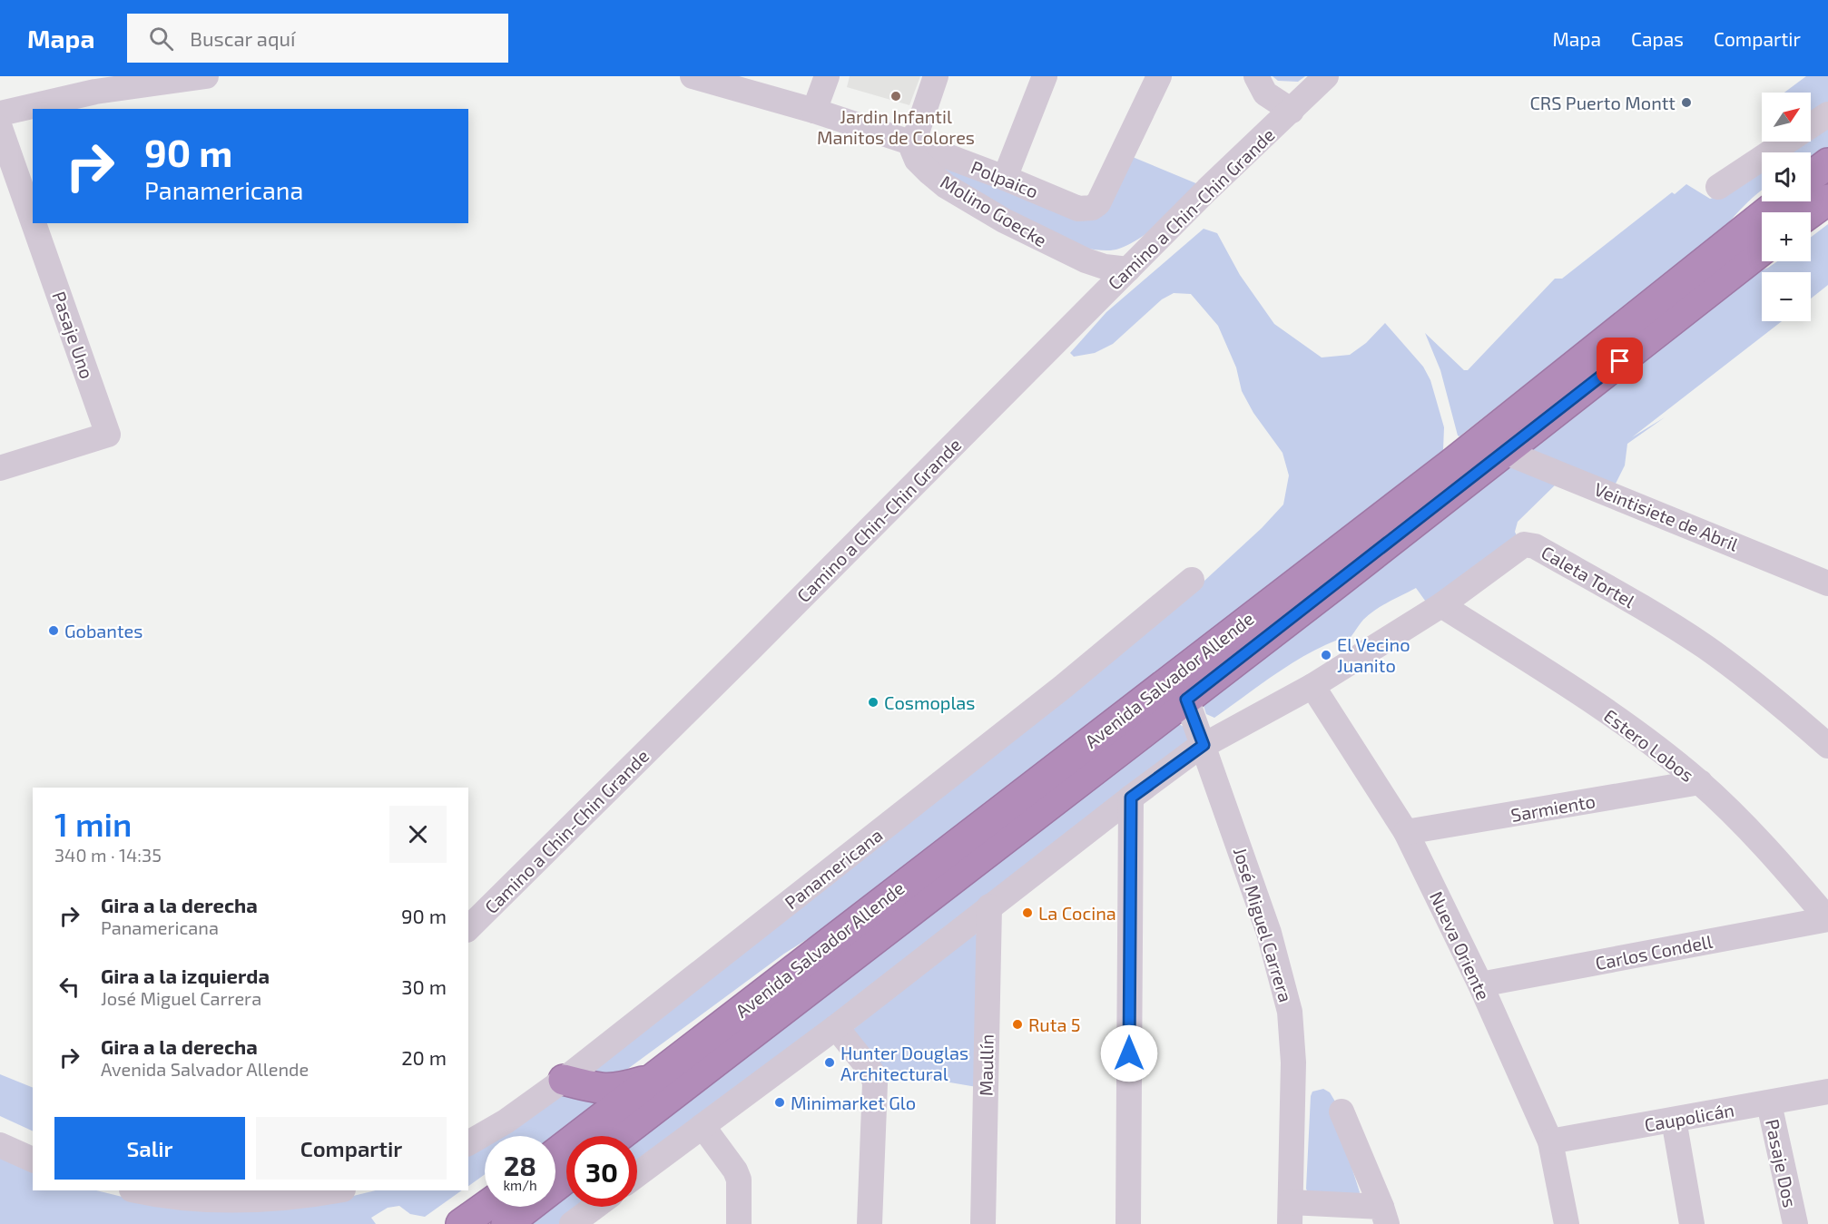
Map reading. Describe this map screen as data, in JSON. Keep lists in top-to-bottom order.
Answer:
{
  "streets": {
    "highway": ["Avenida Salvador Allende"],
    "street": [
      "Polpaico",
      "Camino a Chin-Chin Grande",
      "Molino Goecke",
      "Pasaje Uno",
      "Veintisiete de Abril",
      "Caleta Tortel",
      "Estero Lobos",
      "Sarmiento",
      "Panamericana",
      "José Miguel Carrera",
      "Nueva Oriente",
      "Carlos Condell",
      "Maullín",
      "Caupolicán",
      "Pasaje Dos"
    ]
  },
  "crossings": [
    ["Polpaico", "Molino Goecke"],
    ["Camino a Chin-Chin Grande", "Molino Goecke"],
    ["Veintisiete de Abril", "Avenida Salvador Allende"],
    ["Caleta Tortel", "Estero Lobos"],
    ["Caleta Tortel", "Nueva Oriente"],
    ["Avenida Salvador Allende", "José Miguel Carrera"],
    ["Estero Lobos", "Sarmiento"],
    ["Estero Lobos", "Carlos Condell"],
    ["Sarmiento", "Nueva Oriente"],
    ["Nueva Oriente", "Carlos Condell"],
    ["Nueva Oriente", "Caupolicán"],
    ["Caupolicán", "Pasaje Dos"]
  ],
  "places": [
    "Jardin Infantil Manitos de Colores",
    "CRS Puerto Montt",
    "Gobantes",
    "El Vecino Juanito",
    "Cosmoplas",
    "La Cocina",
    "Ruta 5",
    "Hunter Douglas Architectural",
    "Minimarket Glo"
  ],
  "north": "top right",
  "page": {
    "header": "Mapa",
    "search": "Buscar aquí",
    "nav": ["Mapa", "Capas", "Compartir"],
    "map_buttons": ["+", "−"],
    "turn": ["90 m", "Panamericana"],
    "heading": ["1 min", "340 m · 14:35"],
    "list": [
      {
        "name": "Gira a la derecha",
        "note": "Panamericana",
        "value": "90 m"
      },
      {
        "name": "Gira a la izquierda",
        "note": "José Miguel Carrera",
        "value": "30 m"
      },
      {
        "name": "Gira a la derecha",
        "note": "Avenida Salvador Allende",
        "value": "20 m"
      }
    ],
    "buttons": ["Salir", "Compartir"],
    "speed": "28 km/h",
    "limit": "30"
  }
}
